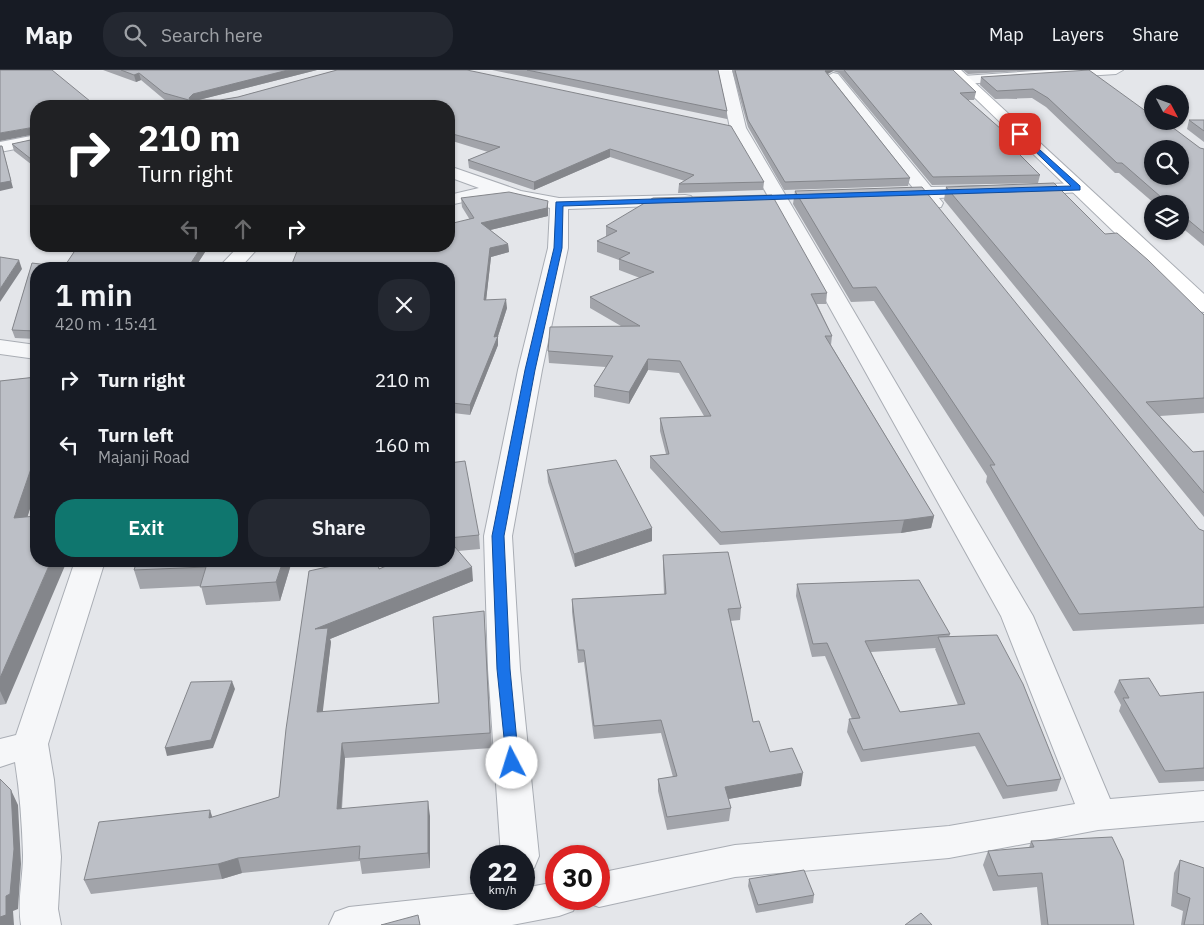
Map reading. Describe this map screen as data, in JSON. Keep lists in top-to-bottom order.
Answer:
{
  "north": "bottom right",
  "page": {
    "header": "Map",
    "search": "Search here",
    "nav": ["Map", "Layers", "Share"],
    "turn": ["210 m", "Turn right"],
    "heading": ["1 min", "420 m · 15:41"],
    "list": [
      {
        "name": "Turn right",
        "value": "210 m"
      },
      {
        "name": "Turn left",
        "note": "Majanji Road",
        "value": "160 m"
      }
    ],
    "buttons": ["Exit", "Share"],
    "speed": "22 km/h",
    "limit": "30"
  }
}
